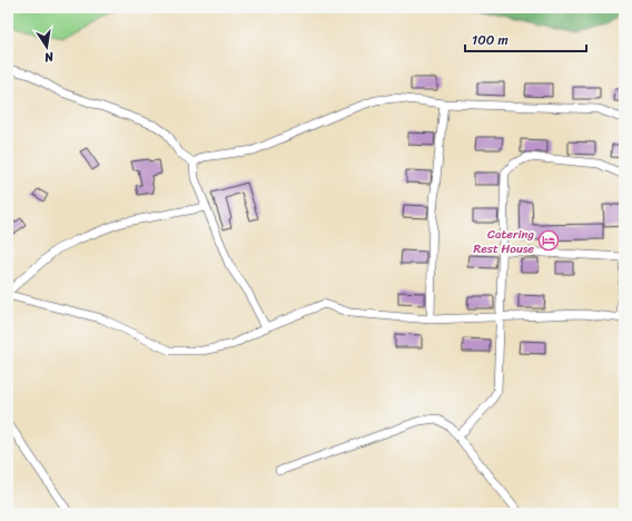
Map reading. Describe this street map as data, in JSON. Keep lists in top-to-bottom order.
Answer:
{
  "places": {
    "hotel": ["Catering Rest House"]
  },
  "scale_bar": "100 m",
  "north": "bottom"
}
